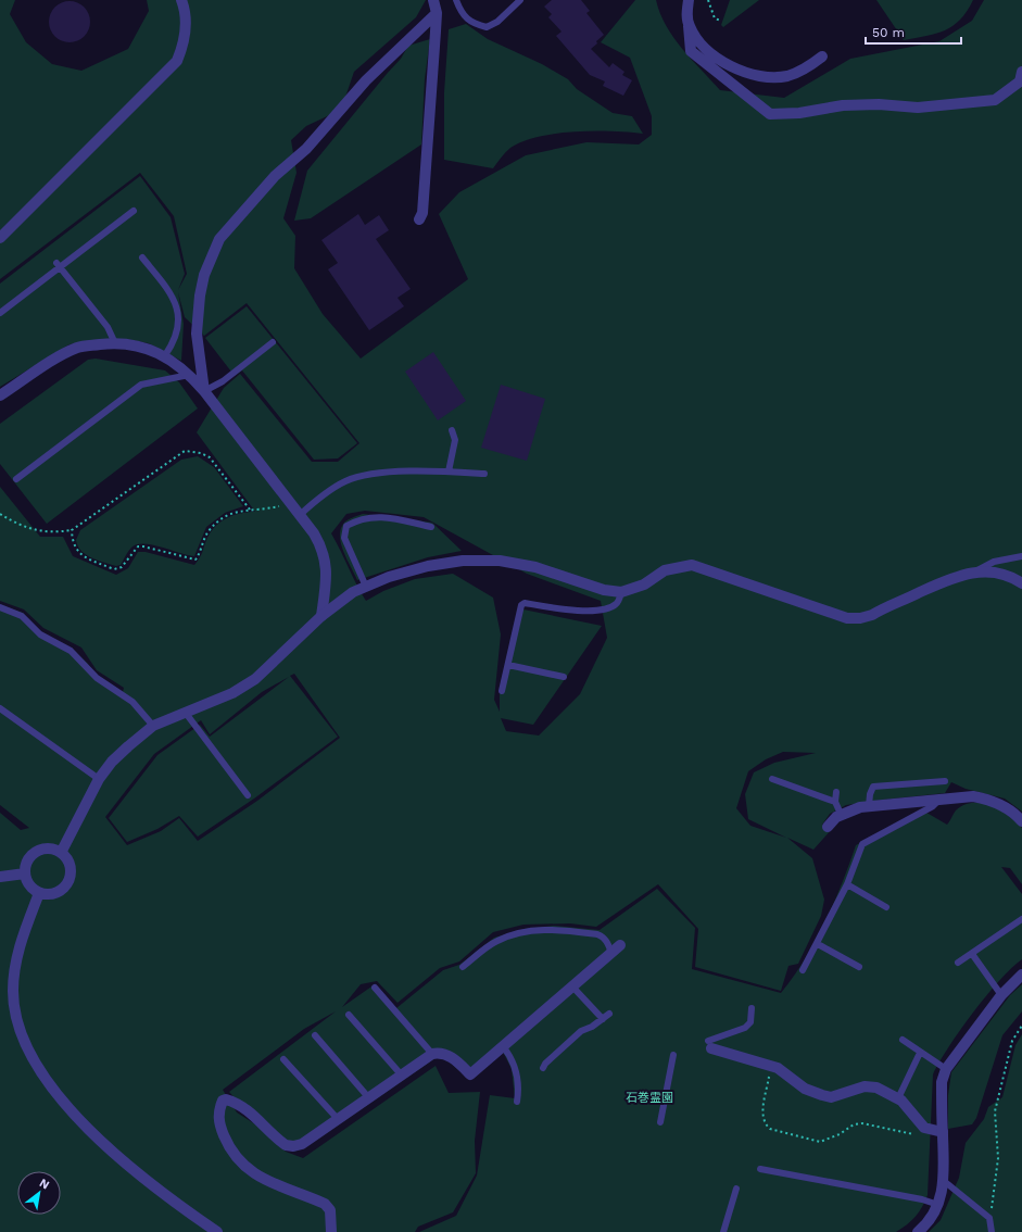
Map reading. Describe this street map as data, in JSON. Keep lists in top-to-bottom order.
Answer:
{
  "parks": ["石巻霊園"],
  "scale_bar": "50 m",
  "north": "top right"
}
